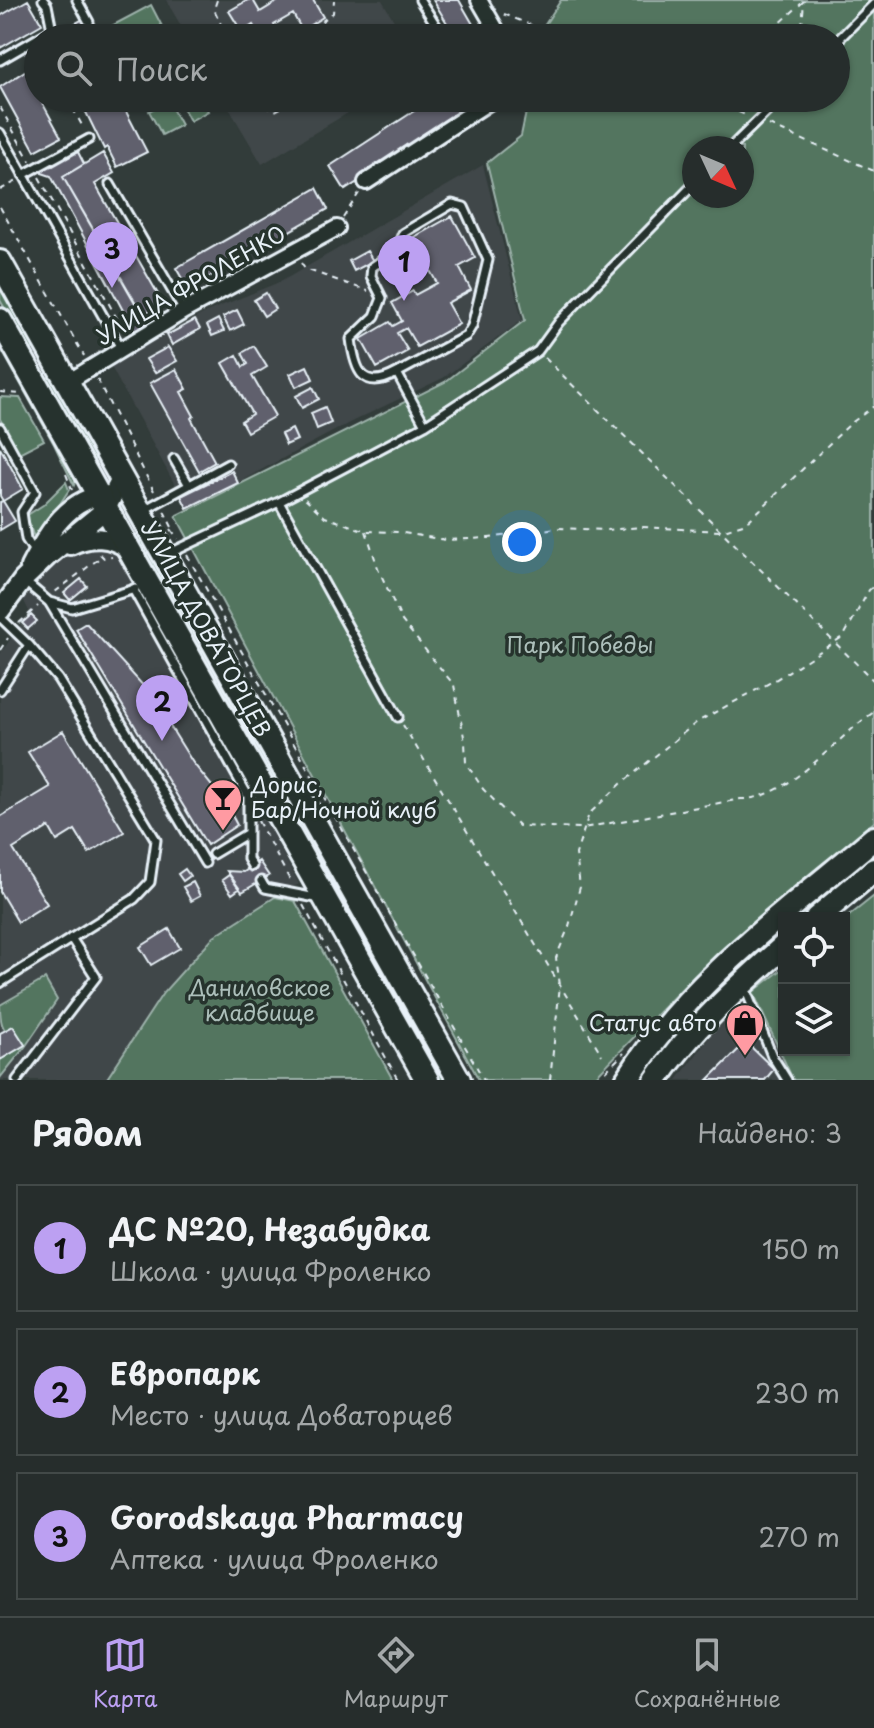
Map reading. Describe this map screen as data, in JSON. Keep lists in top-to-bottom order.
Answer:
{
  "streets": {
    "main road": ["УЛИЦА ДОВАТОРЦЕВ"],
    "street": ["УЛИЦА ФРОЛЕНКО"]
  },
  "crossings": [
    ["УЛИЦА ФРОЛЕНКО", "УЛИЦА ДОВАТОРЦЕВ"]
  ],
  "parks": ["Парк Победы", "Даниловское кладбище"],
  "places": {
    "bar": ["Дорис, Бар/Ночной клуб"],
    "shop": ["Статус авто"]
  },
  "north": "bottom right",
  "page": {
    "search": "Поиск",
    "pins": ["3", "1", "2"],
    "heading": ["Рядом", "Найдено: 3"],
    "list": [
      {
        "mark": "1",
        "name": "ДС №20, Незабудка",
        "note": "Школа · улица Фроленко",
        "value": "150 m"
      },
      {
        "mark": "2",
        "name": "Европарк",
        "note": "Место · улица Доваторцев",
        "value": "230 m"
      },
      {
        "mark": "3",
        "name": "Gorodskaya Pharmacy",
        "note": "Аптека · улица Фроленко",
        "value": "270 m"
      }
    ],
    "nav": ["Карта", "Маршрут", "Сохранённые"]
  }
}
